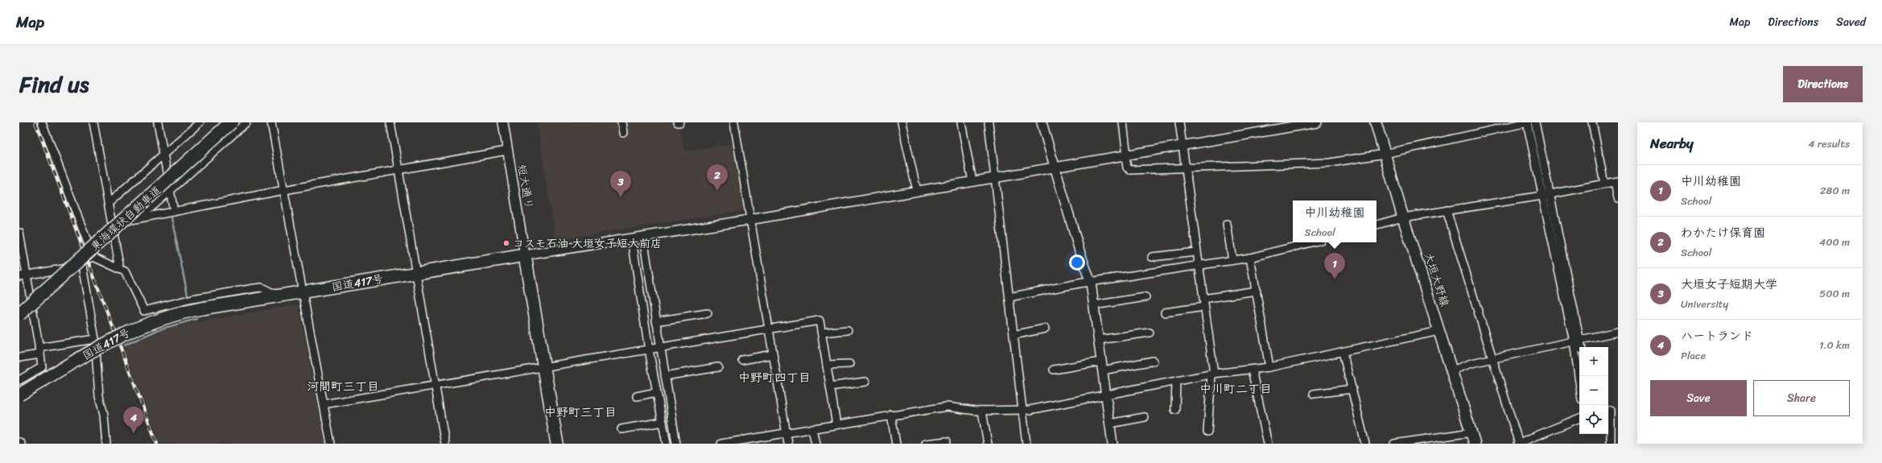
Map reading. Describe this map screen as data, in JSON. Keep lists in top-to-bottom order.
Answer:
{
  "streets": {
    "highway": ["東海環状自動車道", "国道417号"],
    "main road": ["大垣大野線"],
    "street": ["短大通り"]
  },
  "crossings": [
    ["短大通り", "国道417号"]
  ],
  "districts": [
    "中野町四丁目",
    "河間町三丁目",
    "中川町二丁目",
    "中野町三丁目"
  ],
  "places": ["コスモ石油 大垣女子短大前店"],
  "page": {
    "header": "Map",
    "nav": ["Map", "Directions", "Saved"],
    "title": "Find us",
    "buttons": [
      "Directions",
      ["Save", "Share"]
    ],
    "heading": ["Nearby", "4 results"],
    "pins": [
      "2",
      "3",
      "1",
      "4"
    ],
    "list": [
      {
        "mark": "1",
        "name": "中川幼稚園",
        "note": "School",
        "value": "280 m"
      },
      {
        "mark": "2",
        "name": "わかたけ保育園",
        "note": "School",
        "value": "400 m"
      },
      {
        "mark": "3",
        "name": "大垣女子短期大学",
        "note": "University",
        "value": "500 m"
      },
      {
        "mark": "4",
        "name": "ハートランド",
        "note": "Place",
        "value": "1.0 km"
      }
    ],
    "popup": ["中川幼稚園", "School"],
    "map_buttons": ["+", "−"]
  }
}
